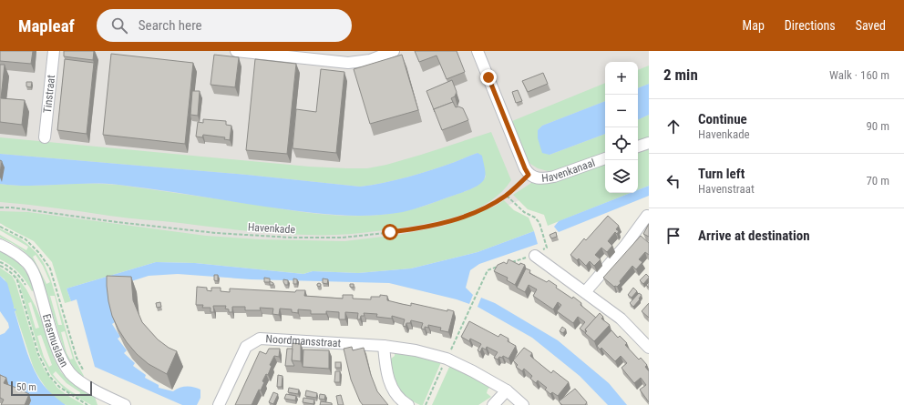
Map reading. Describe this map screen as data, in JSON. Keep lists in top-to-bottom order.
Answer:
{
  "streets": {
    "street": [
      "Tinstraat",
      "Havenkanaal",
      "Erasmuslaan",
      "Noordmansstraat"
    ],
    "path": ["Havenkade"]
  },
  "crossings": [
    ["Havenkanaal", "Havenkade"]
  ],
  "scale_bar": "50 m",
  "page": {
    "header": "Mapleaf",
    "search": "Search here",
    "nav": ["Map", "Directions", "Saved"],
    "heading": ["2 min", "Walk · 160 m"],
    "map_buttons": ["+", "−"],
    "list": [
      ["Continue", "Havenkade", "90 m"],
      ["Turn left", "Havenstraat", "70 m"],
      "Arrive at destination"
    ],
    "scale": "50 m"
  }
}
